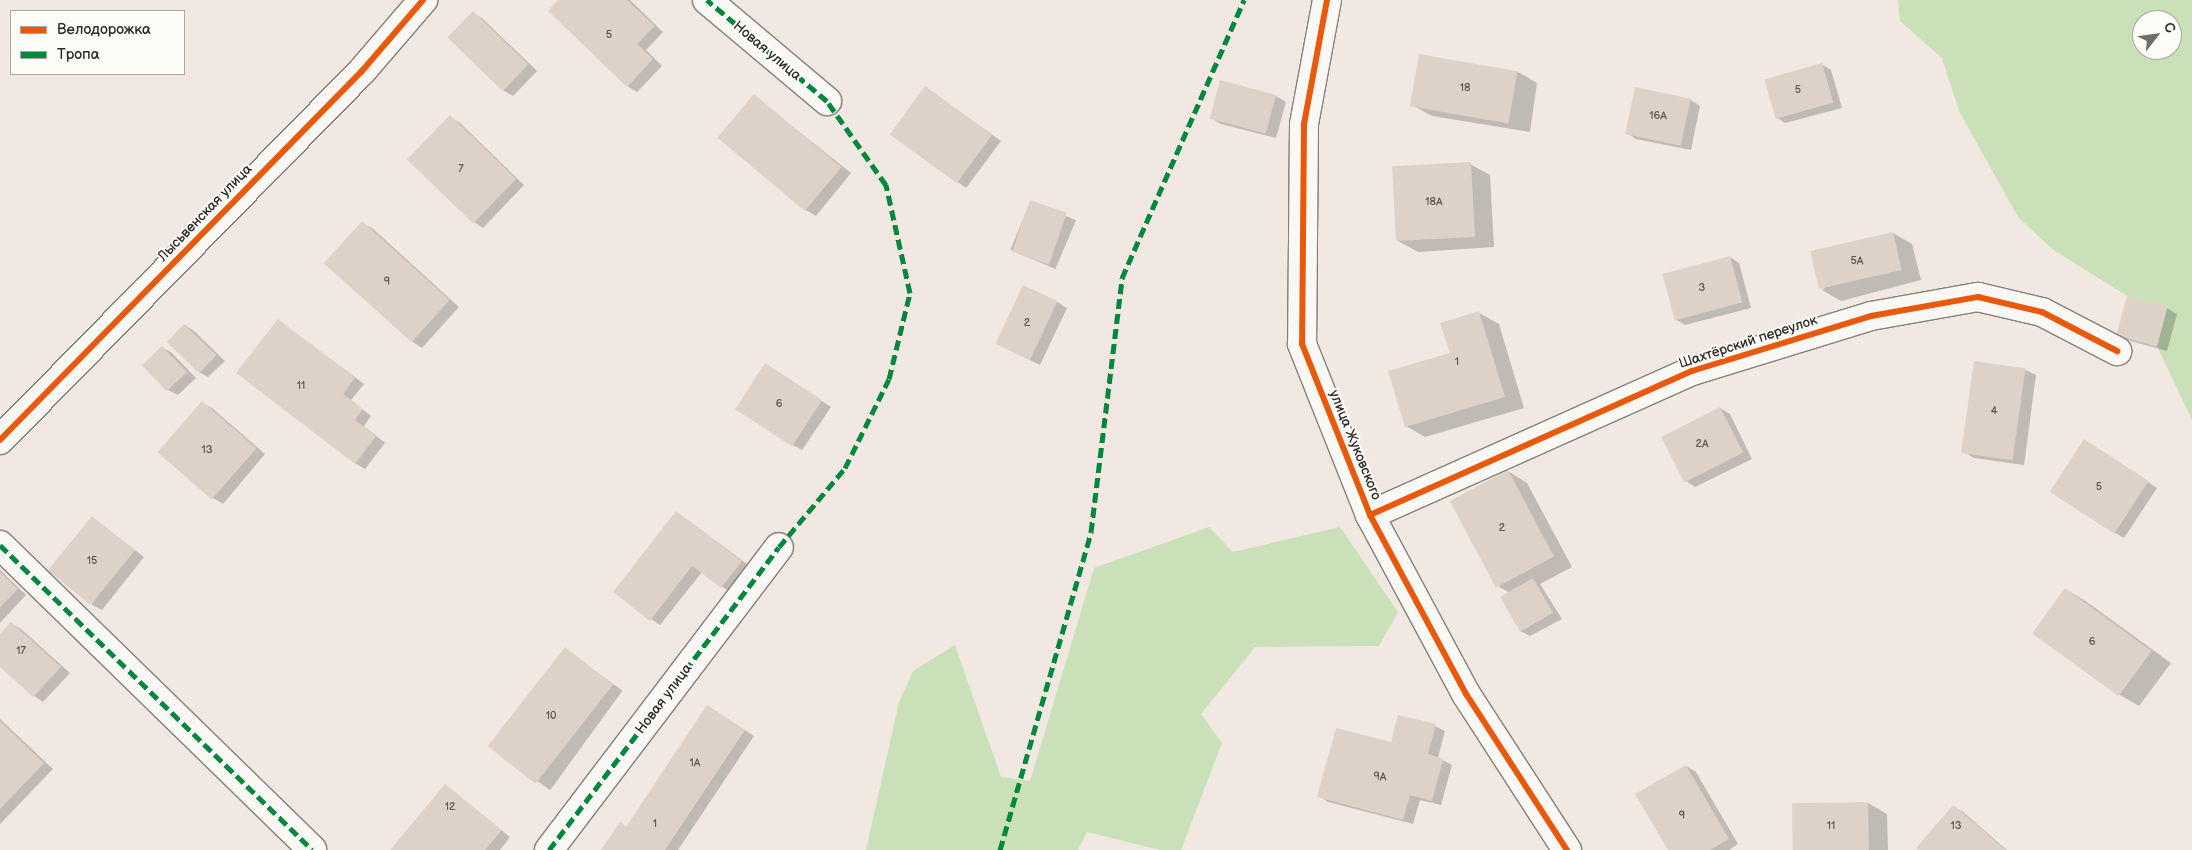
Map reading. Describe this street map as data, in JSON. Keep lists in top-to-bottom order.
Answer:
{
  "streets": {
    "street": [
      "Новая улица",
      "Лысьвенская улица",
      "Шахтёрский переулок",
      "улица Жуковского"
    ]
  },
  "crossings": [
    ["Шахтёрский переулок", "улица Жуковского"]
  ],
  "house_numbers": [
    "5",
    "18",
    "5",
    "16А",
    "7",
    "18А",
    "5А",
    "9",
    "3",
    "2",
    "1",
    "11",
    "6",
    "4",
    "2А",
    "13",
    "5",
    "2",
    "15",
    "6",
    "17",
    "10",
    "1А",
    "9А",
    "12",
    "9",
    "1",
    "11",
    "13"
  ],
  "legend": ["Велодорожка", "Тропа"],
  "north": "top right"
}
